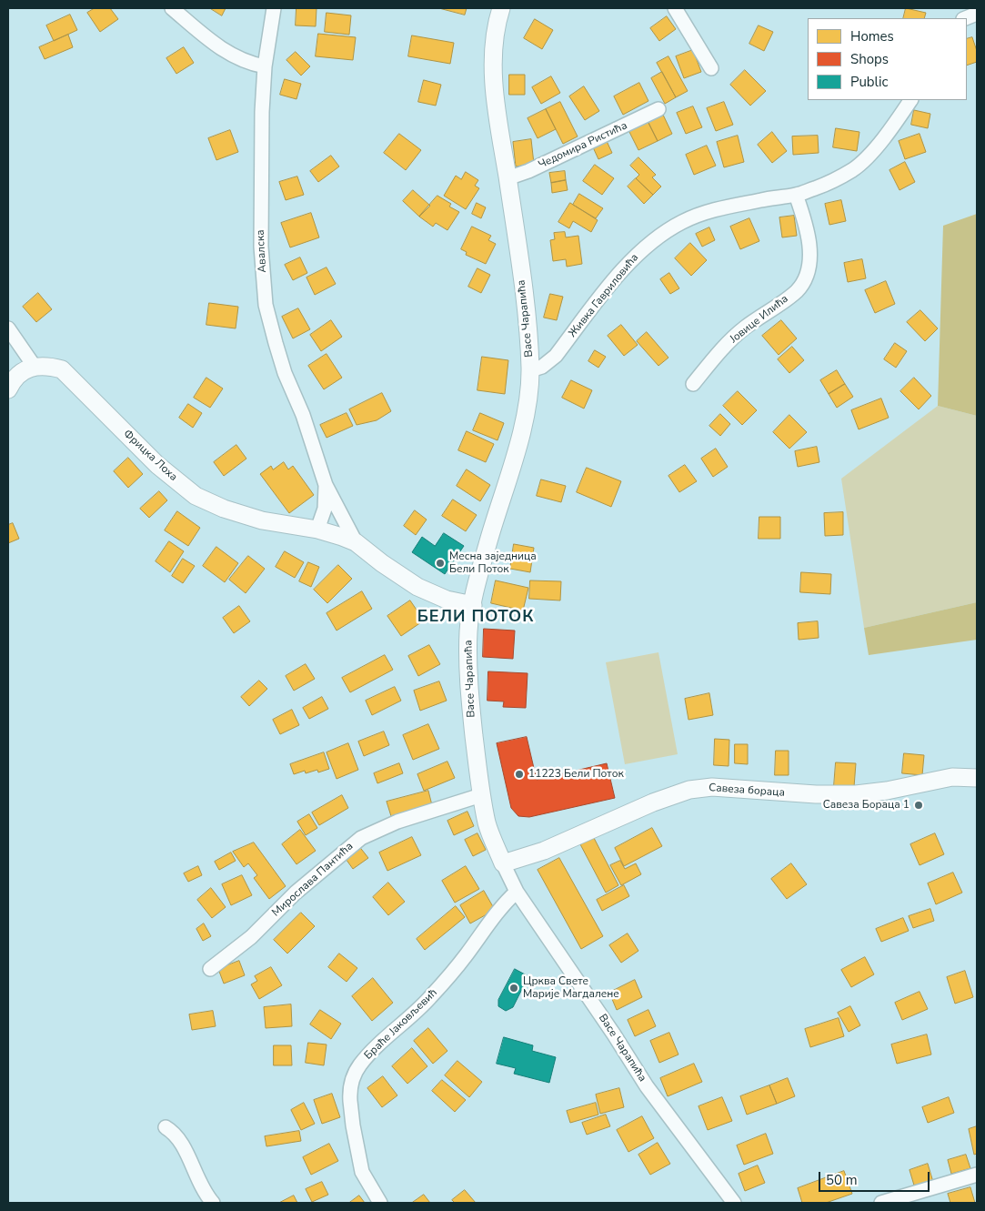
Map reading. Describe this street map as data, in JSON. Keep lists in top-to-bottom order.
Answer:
{
  "streets": {
    "street": [
      "Чедомира Ристића",
      "Авалска",
      "Живка Гавриловића",
      "Васе Чарапића",
      "Јовице Илића",
      "Фрицка Лоха",
      "Савеза бораца",
      "Мирослава Пантића",
      "Браће Јаковљевић"
    ]
  },
  "crossings": [
    ["Чедомира Ристића", "Васе Чарапића"],
    ["Авалска", "Васе Чарапића"],
    ["Авалска", "Фрицка Лоха"],
    ["Живка Гавриловића", "Васе Чарапића"],
    ["Живка Гавриловића", "Јовице Илића"],
    ["Васе Чарапића", "Савеза бораца"],
    ["Васе Чарапића", "Мирослава Пантића"],
    ["Васе Чарапића", "Браће Јаковљевић"]
  ],
  "districts": ["БЕЛИ ПОТОК"],
  "places": [
    "Месна заједница Бели Поток",
    "11223 Бели Поток",
    "Савеза Бораца 1",
    "Црква Свете Марије Магдалене"
  ],
  "legend": ["Homes", "Shops", "Public"],
  "scale_bar": "50 m"
}
